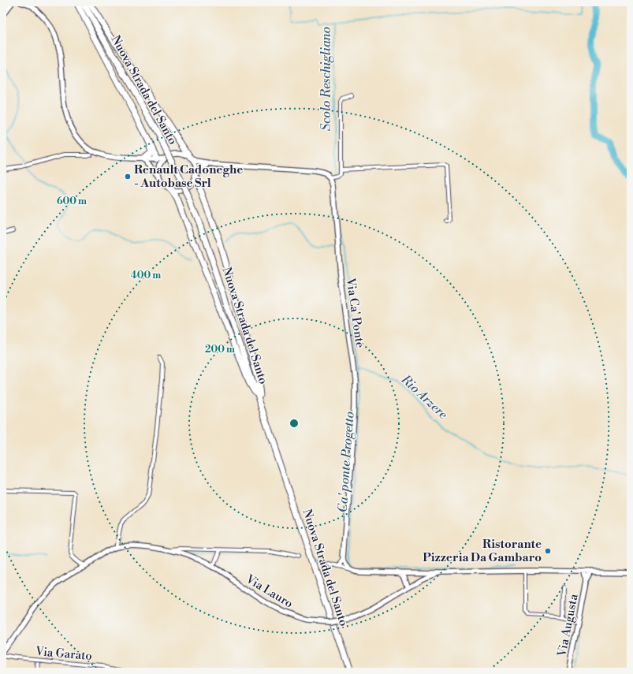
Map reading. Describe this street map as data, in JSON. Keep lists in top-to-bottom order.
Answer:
{
  "streets": {
    "highway": ["Nuova Strada del Santo"],
    "street": [
      "Via Ca' Ponte",
      "Via Lauro",
      "Via Augusta",
      "Via Garato"
    ]
  },
  "water": ["Scolo Reschigliano", "Rio Arzere", "Ca' ponte Progetto"],
  "places": ["Renault Cadoneghe - Autobase Srl", "Ristorante Pizzeria Da Gambaro"],
  "rings": ["600 m", "400 m", "200 m"]
}
